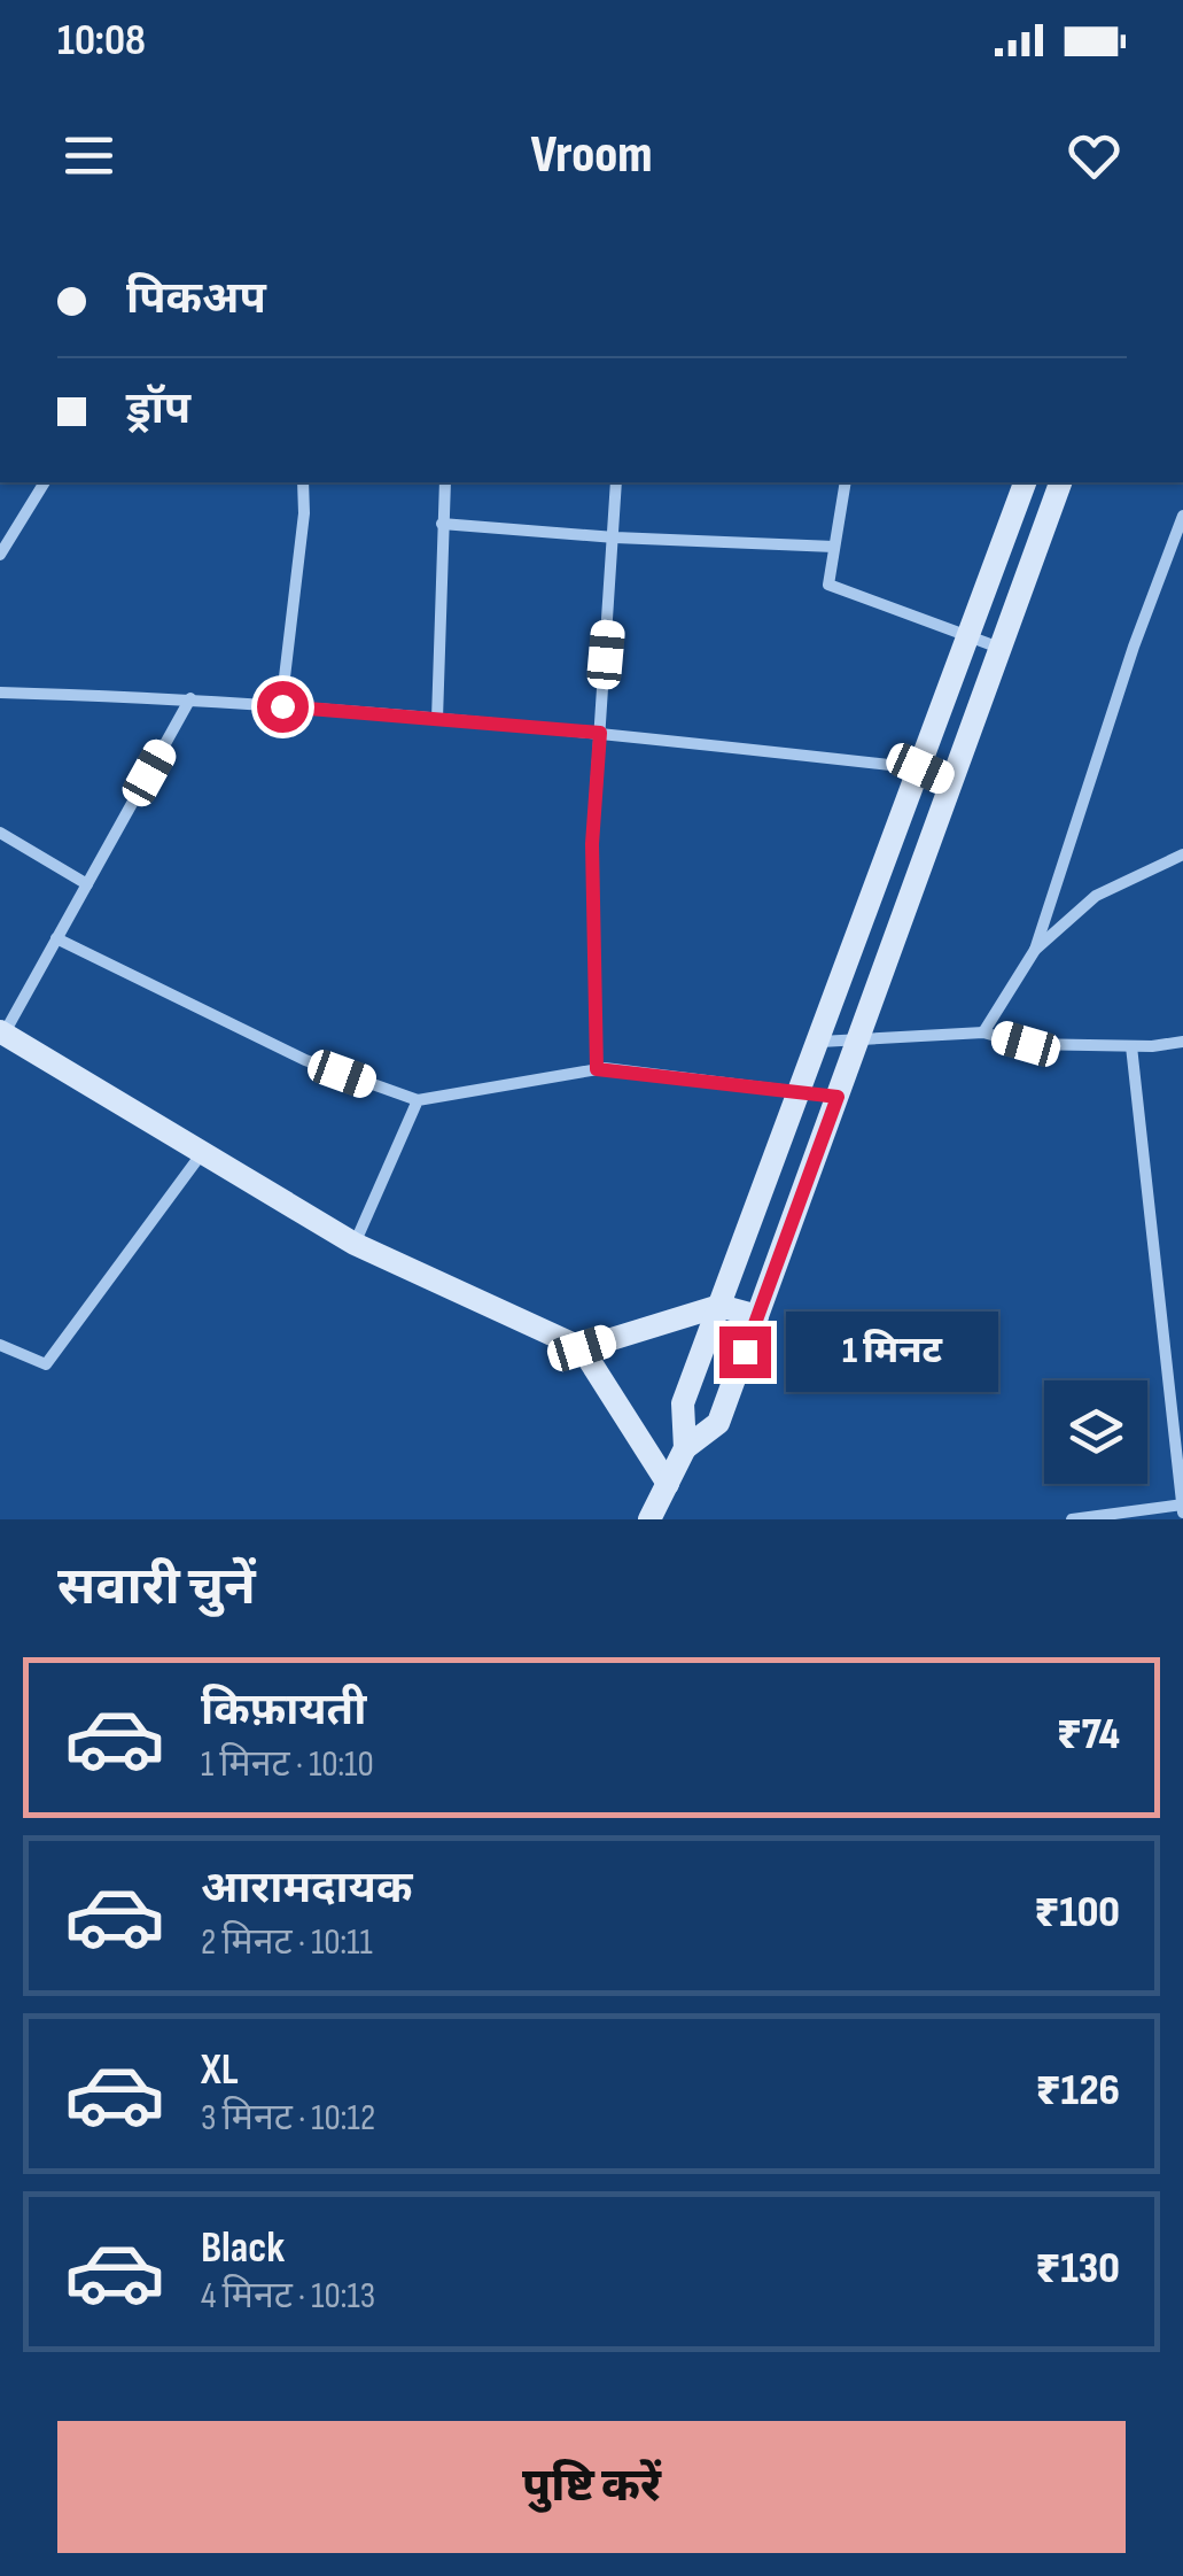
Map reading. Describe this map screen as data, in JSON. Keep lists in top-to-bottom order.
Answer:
{
  "page": {
    "status": "10:08",
    "header": "Vroom",
    "banner": ["पिकअप", "ड्रॉप"],
    "bubble": "1 मिनट",
    "heading": "सवारी चुनें",
    "list": [
      {
        "name": "किफ़ायती",
        "note": "1 मिनट · 10:10",
        "value": "₹74"
      },
      {
        "name": "आरामदायक",
        "note": "2 मिनट · 10:11",
        "value": "₹100"
      },
      {
        "name": "XL",
        "note": "3 मिनट · 10:12",
        "value": "₹126"
      },
      {
        "name": "Black",
        "note": "4 मिनट · 10:13",
        "value": "₹130"
      }
    ],
    "buttons": "पुष्टि करें"
  }
}
